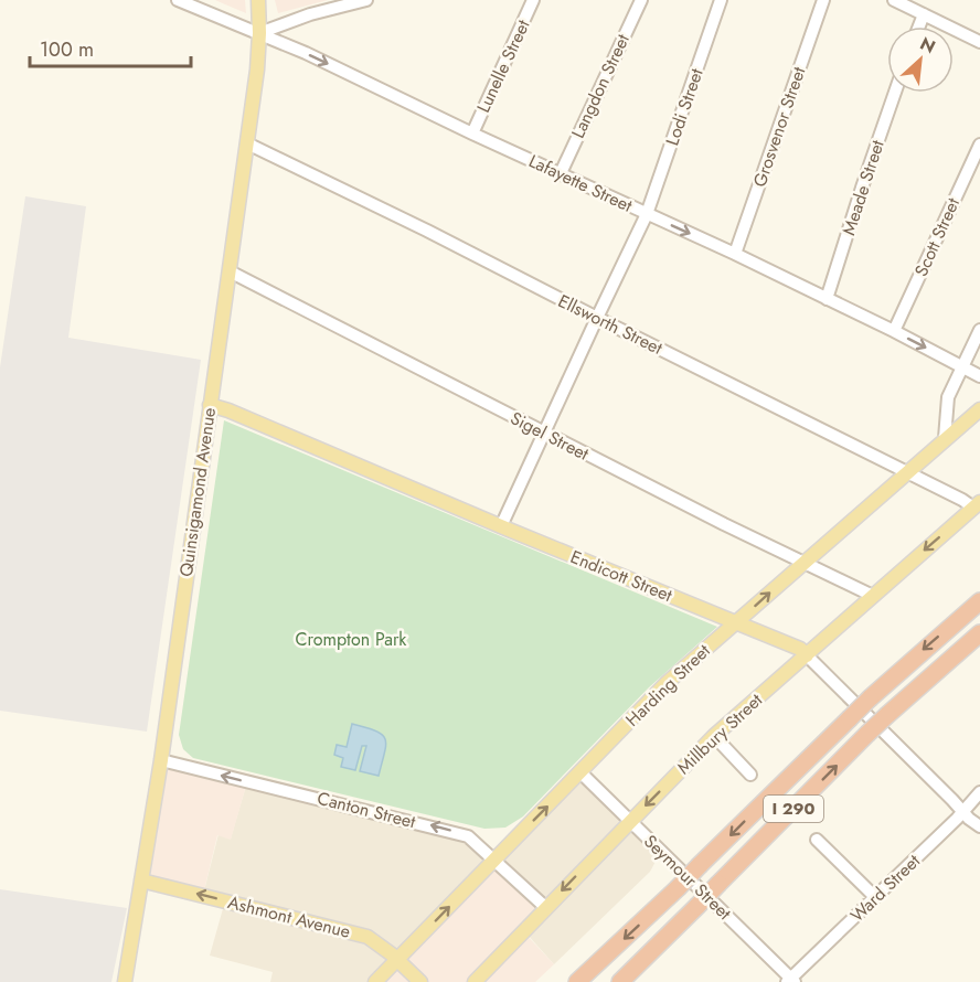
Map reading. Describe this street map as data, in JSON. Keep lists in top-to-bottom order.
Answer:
{
  "streets": {
    "highway": ["I 290"],
    "main road": [
      "Quinsigamond Avenue",
      "Endicott Street",
      "Harding Street",
      "Millbury Street",
      "Ashmont Avenue"
    ],
    "street": [
      "Lunelle Street",
      "Langdon Street",
      "Lodi Street",
      "Grosvenor Street",
      "Lafayette Street",
      "Meade Street",
      "Scott Street",
      "Ellsworth Street",
      "Sigel Street",
      "Canton Street",
      "Seymour Street",
      "Ward Street"
    ]
  },
  "crossings": [
    ["Lunelle Street", "Lafayette Street"],
    ["Langdon Street", "Lafayette Street"],
    ["Lodi Street", "Lafayette Street"],
    ["Lodi Street", "Ellsworth Street"],
    ["Lodi Street", "Sigel Street"],
    ["Lodi Street", "Endicott Street"],
    ["Grosvenor Street", "Lafayette Street"],
    ["Lafayette Street", "Meade Street"],
    ["Lafayette Street", "Scott Street"],
    ["Lafayette Street", "Quinsigamond Avenue"],
    ["Ellsworth Street", "Quinsigamond Avenue"],
    ["Ellsworth Street", "Harding Street"],
    ["Ellsworth Street", "Millbury Street"],
    ["Sigel Street", "Quinsigamond Avenue"],
    ["Sigel Street", "Harding Street"],
    ["Sigel Street", "Millbury Street"],
    ["Quinsigamond Avenue", "Endicott Street"],
    ["Quinsigamond Avenue", "Canton Street"],
    ["Quinsigamond Avenue", "Ashmont Avenue"],
    ["Endicott Street", "Harding Street"],
    ["Endicott Street", "Millbury Street"],
    ["Endicott Street", "Ward Street"],
    ["Harding Street", "Canton Street"],
    ["Harding Street", "Seymour Street"],
    ["Harding Street", "Ashmont Avenue"],
    ["Millbury Street", "Canton Street"],
    ["Millbury Street", "Seymour Street"],
    ["Seymour Street", "Ward Street"]
  ],
  "one_way": [
    "Lafayette Street",
    "Harding Street",
    "Millbury Street",
    "Canton Street",
    "Ashmont Avenue"
  ],
  "parks": ["Crompton Park"],
  "scale_bar": "100 m",
  "north": "top right"
}
